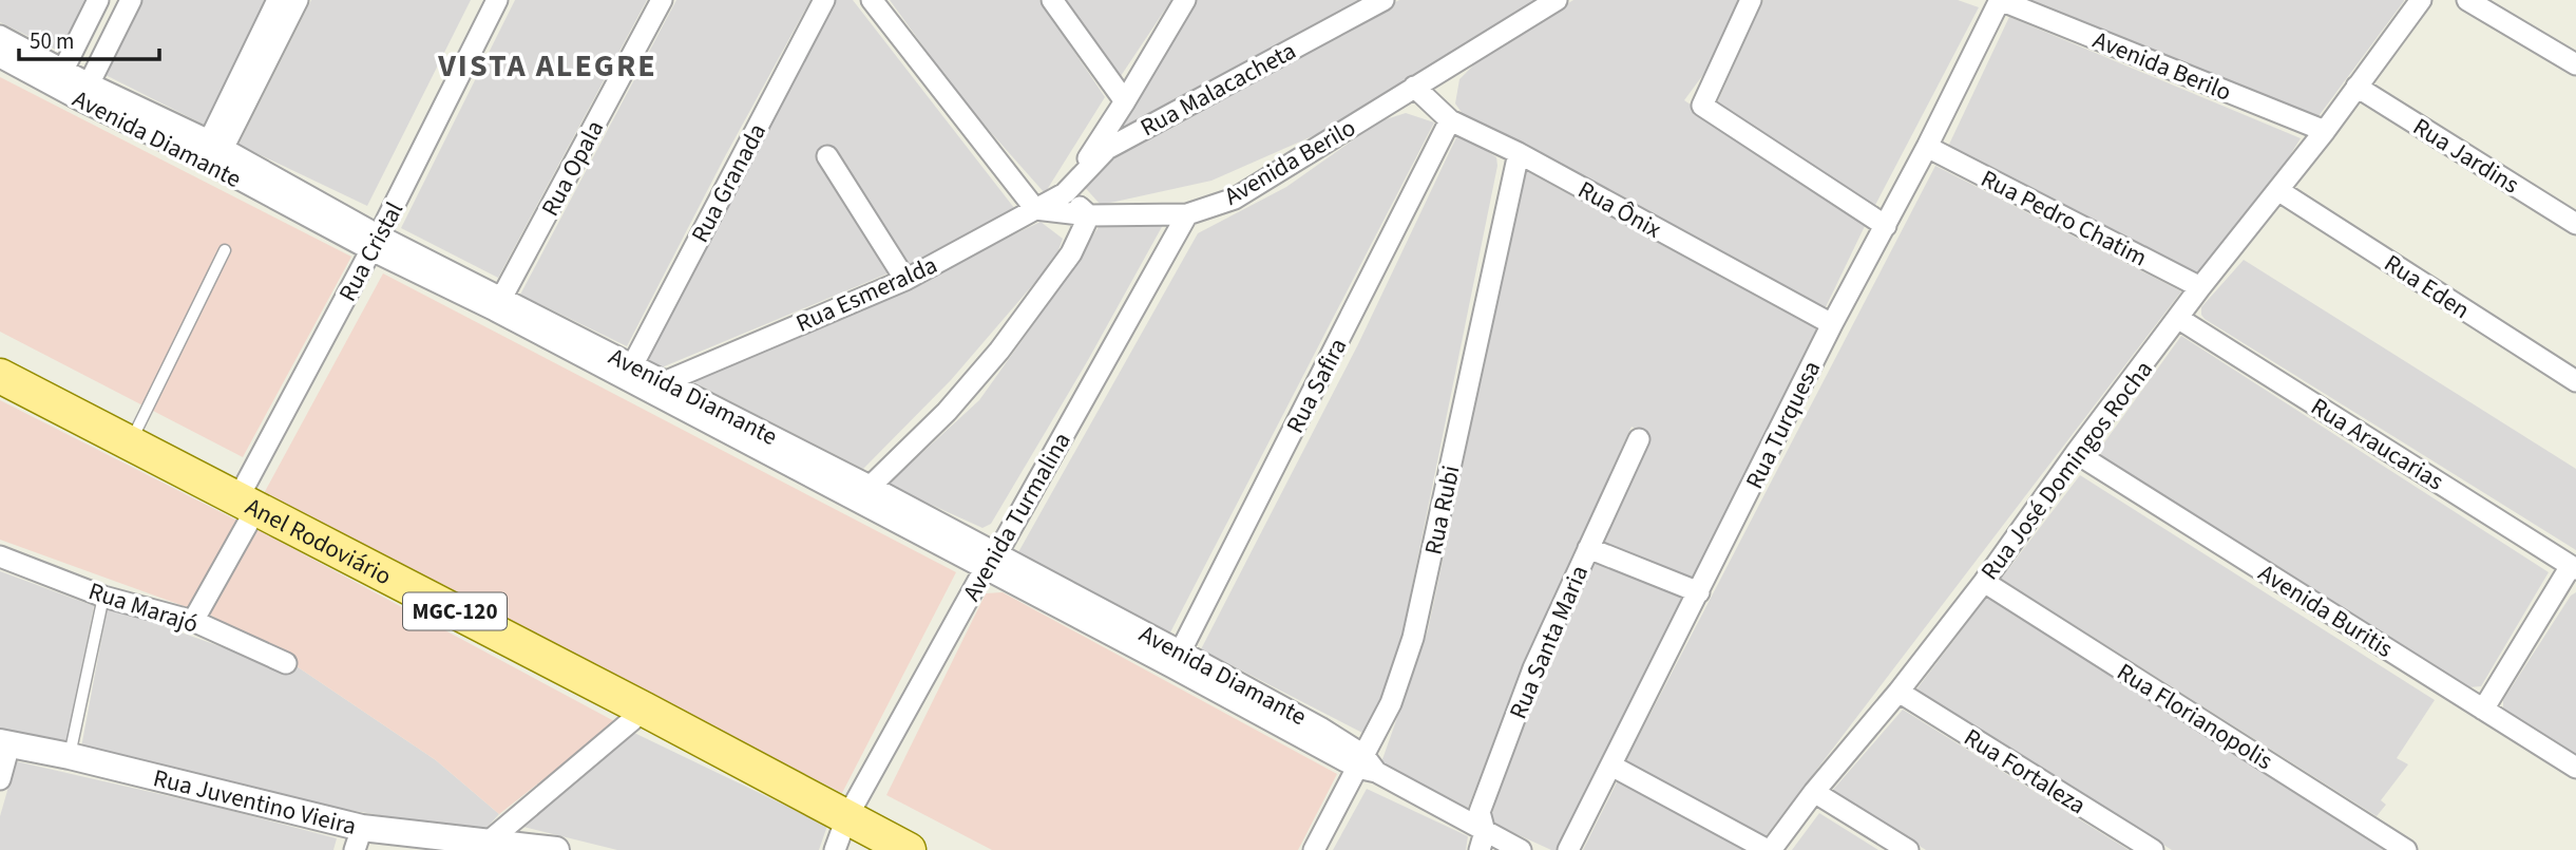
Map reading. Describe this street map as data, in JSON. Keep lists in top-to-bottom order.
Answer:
{
  "streets": {
    "main road": ["Anel Rodoviário", "MGC-120"],
    "street": [
      "Avenida Berilo",
      "Rua Malacacheta",
      "Avenida Diamante",
      "Rua Jardins",
      "Rua Opala",
      "Rua Granada",
      "Rua Ônix",
      "Rua Pedro Chatim",
      "Rua Cristal",
      "Rua Eden",
      "Rua Esmeralda",
      "Rua Safira",
      "Rua Turquesa",
      "Rua Araucarias",
      "Rua José Domingos Rocha",
      "Rua Rubi",
      "Avenida Turmalina",
      "Rua Marajó",
      "Avenida Buritis",
      "Rua Santa Maria",
      "Rua Florianopolis",
      "Rua Fortaleza",
      "Rua Juventino Vieira"
    ]
  },
  "crossings": [
    ["Avenida Berilo", "Rua Ônix"],
    ["Avenida Berilo", "Rua Esmeralda"],
    ["Avenida Berilo", "Rua Turquesa"],
    ["Avenida Berilo", "Rua José Domingos Rocha"],
    ["Avenida Berilo", "Avenida Turmalina"],
    ["Rua Malacacheta", "Rua Esmeralda"],
    ["Avenida Diamante", "Rua Opala"],
    ["Avenida Diamante", "Rua Granada"],
    ["Avenida Diamante", "Rua Cristal"],
    ["Avenida Diamante", "Rua Esmeralda"],
    ["Avenida Diamante", "Rua Safira"],
    ["Avenida Diamante", "Rua Rubi"],
    ["Avenida Diamante", "Avenida Turmalina"],
    ["Avenida Diamante", "Rua Santa Maria"],
    ["Rua Jardins", "Rua José Domingos Rocha"],
    ["Rua Ônix", "Rua Safira"],
    ["Rua Ônix", "Rua Turquesa"],
    ["Rua Ônix", "Rua Rubi"],
    ["Rua Pedro Chatim", "Rua Turquesa"],
    ["Rua Pedro Chatim", "Rua José Domingos Rocha"],
    ["Rua Cristal", "Anel Rodoviário"],
    ["Rua Cristal", "Rua Marajó"],
    ["Rua Eden", "Rua José Domingos Rocha"],
    ["Rua Araucarias", "Rua José Domingos Rocha"],
    ["Rua José Domingos Rocha", "Avenida Buritis"],
    ["Rua José Domingos Rocha", "Rua Florianopolis"],
    ["Rua José Domingos Rocha", "Rua Fortaleza"],
    ["Avenida Turmalina", "Anel Rodoviário"]
  ],
  "districts": ["VISTA ALEGRE"],
  "scale_bar": "50 m"
}
